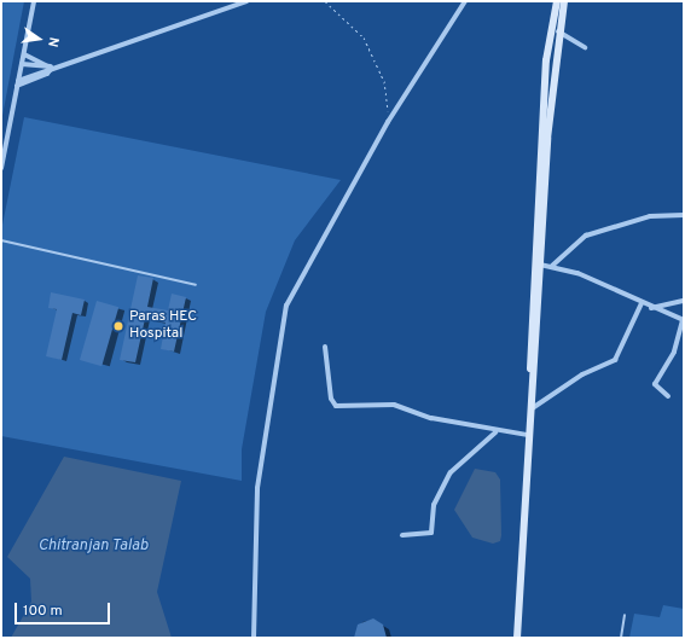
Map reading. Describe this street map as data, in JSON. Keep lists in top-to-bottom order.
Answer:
{
  "water": ["Chitranjan Talab"],
  "places": ["Paras HEC Hospital"],
  "scale_bar": "100 m",
  "north": "right"
}
